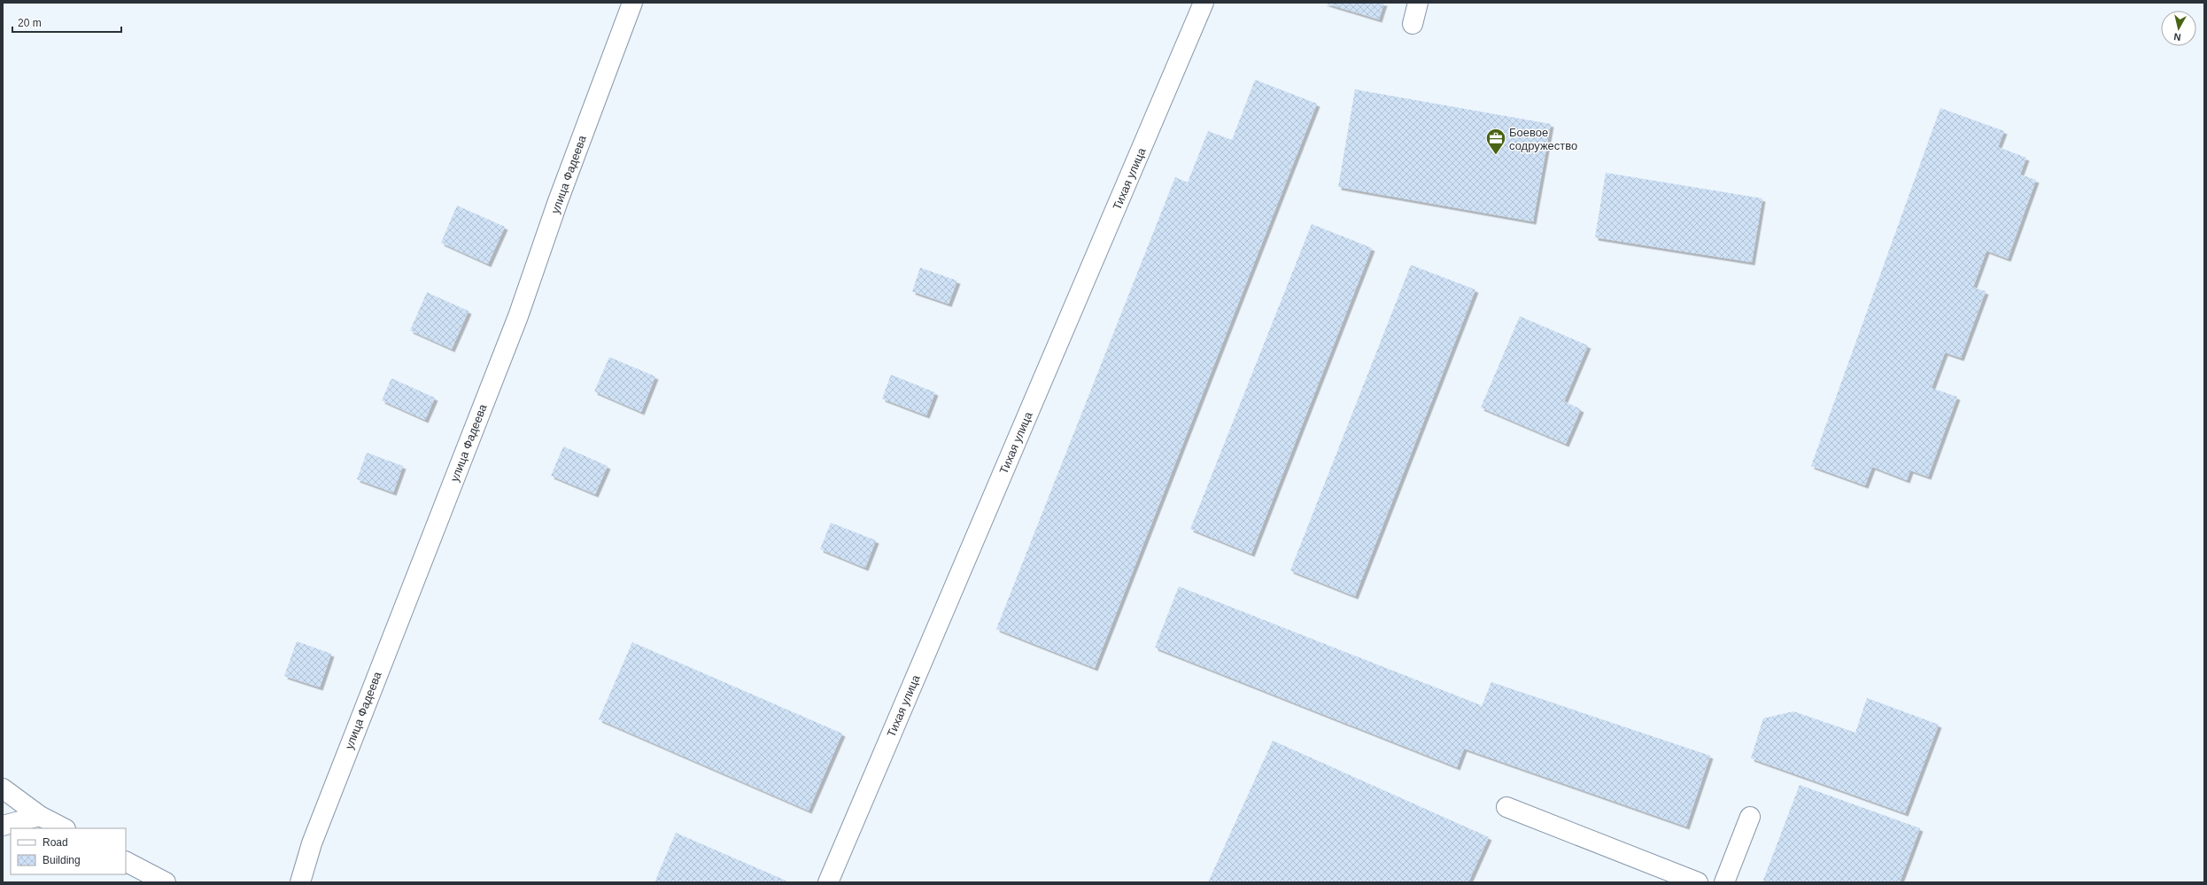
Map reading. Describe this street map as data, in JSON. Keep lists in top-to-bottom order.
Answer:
{
  "streets": {
    "lane": ["улица Фадеева", "Тихая улица"]
  },
  "places": {
    "office": ["Боевое содружество"]
  },
  "legend": ["Road", "Building"],
  "scale_bar": "20 m",
  "north": "bottom"
}
